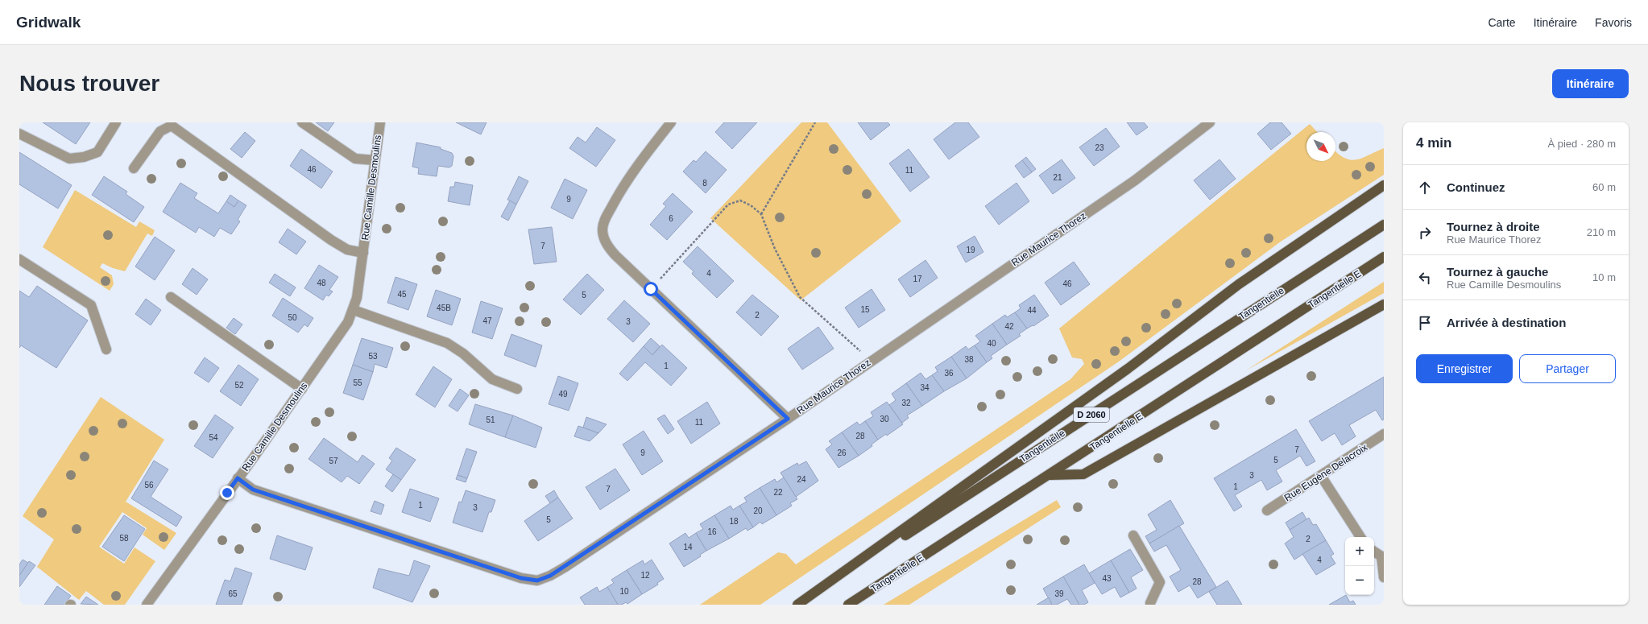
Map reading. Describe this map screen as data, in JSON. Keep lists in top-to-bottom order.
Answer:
{
  "streets": {
    "main road": ["Tangentielle E", "Tangentielle", "D 2060"],
    "street": ["Rue Camille Desmoulins", "Rue Maurice Thorez", "Rue Eugène Delacroix"]
  },
  "crossings": [
    ["Rue Camille Desmoulins", "Rue Maurice Thorez"]
  ],
  "house_numbers": [
    "23",
    "46",
    "11",
    "21",
    "8",
    "9",
    "6",
    "7",
    "19",
    "4",
    "17",
    "48",
    "46",
    "45",
    "5",
    "45B",
    "15",
    "44",
    "2",
    "50",
    "47",
    "3",
    "42",
    "40",
    "53",
    "38",
    "1",
    "36",
    "55",
    "52",
    "34",
    "49",
    "32",
    "30",
    "51",
    "11",
    "28",
    "54",
    "7",
    "9",
    "26",
    "5",
    "57",
    "3",
    "24",
    "56",
    "1",
    "7",
    "22",
    "1",
    "3",
    "20",
    "5",
    "18",
    "16",
    "58",
    "2",
    "14",
    "4",
    "12",
    "43",
    "28",
    "10",
    "65",
    "39"
  ],
  "north": "bottom right",
  "page": {
    "header": "Gridwalk",
    "nav": ["Carte", "Itinéraire", "Favoris"],
    "buttons": [
      "Itinéraire",
      ["Enregistrer", "Partager"]
    ],
    "title": "Nous trouver",
    "heading": ["4 min", "À pied · 280 m"],
    "list": [
      ["Continuez", "60 m"],
      ["Tournez à droite", "Rue Maurice Thorez", "210 m"],
      ["Tournez à gauche", "Rue Camille Desmoulins", "10 m"],
      "Arrivée à destination"
    ],
    "map_buttons": ["+", "−"]
  }
}
